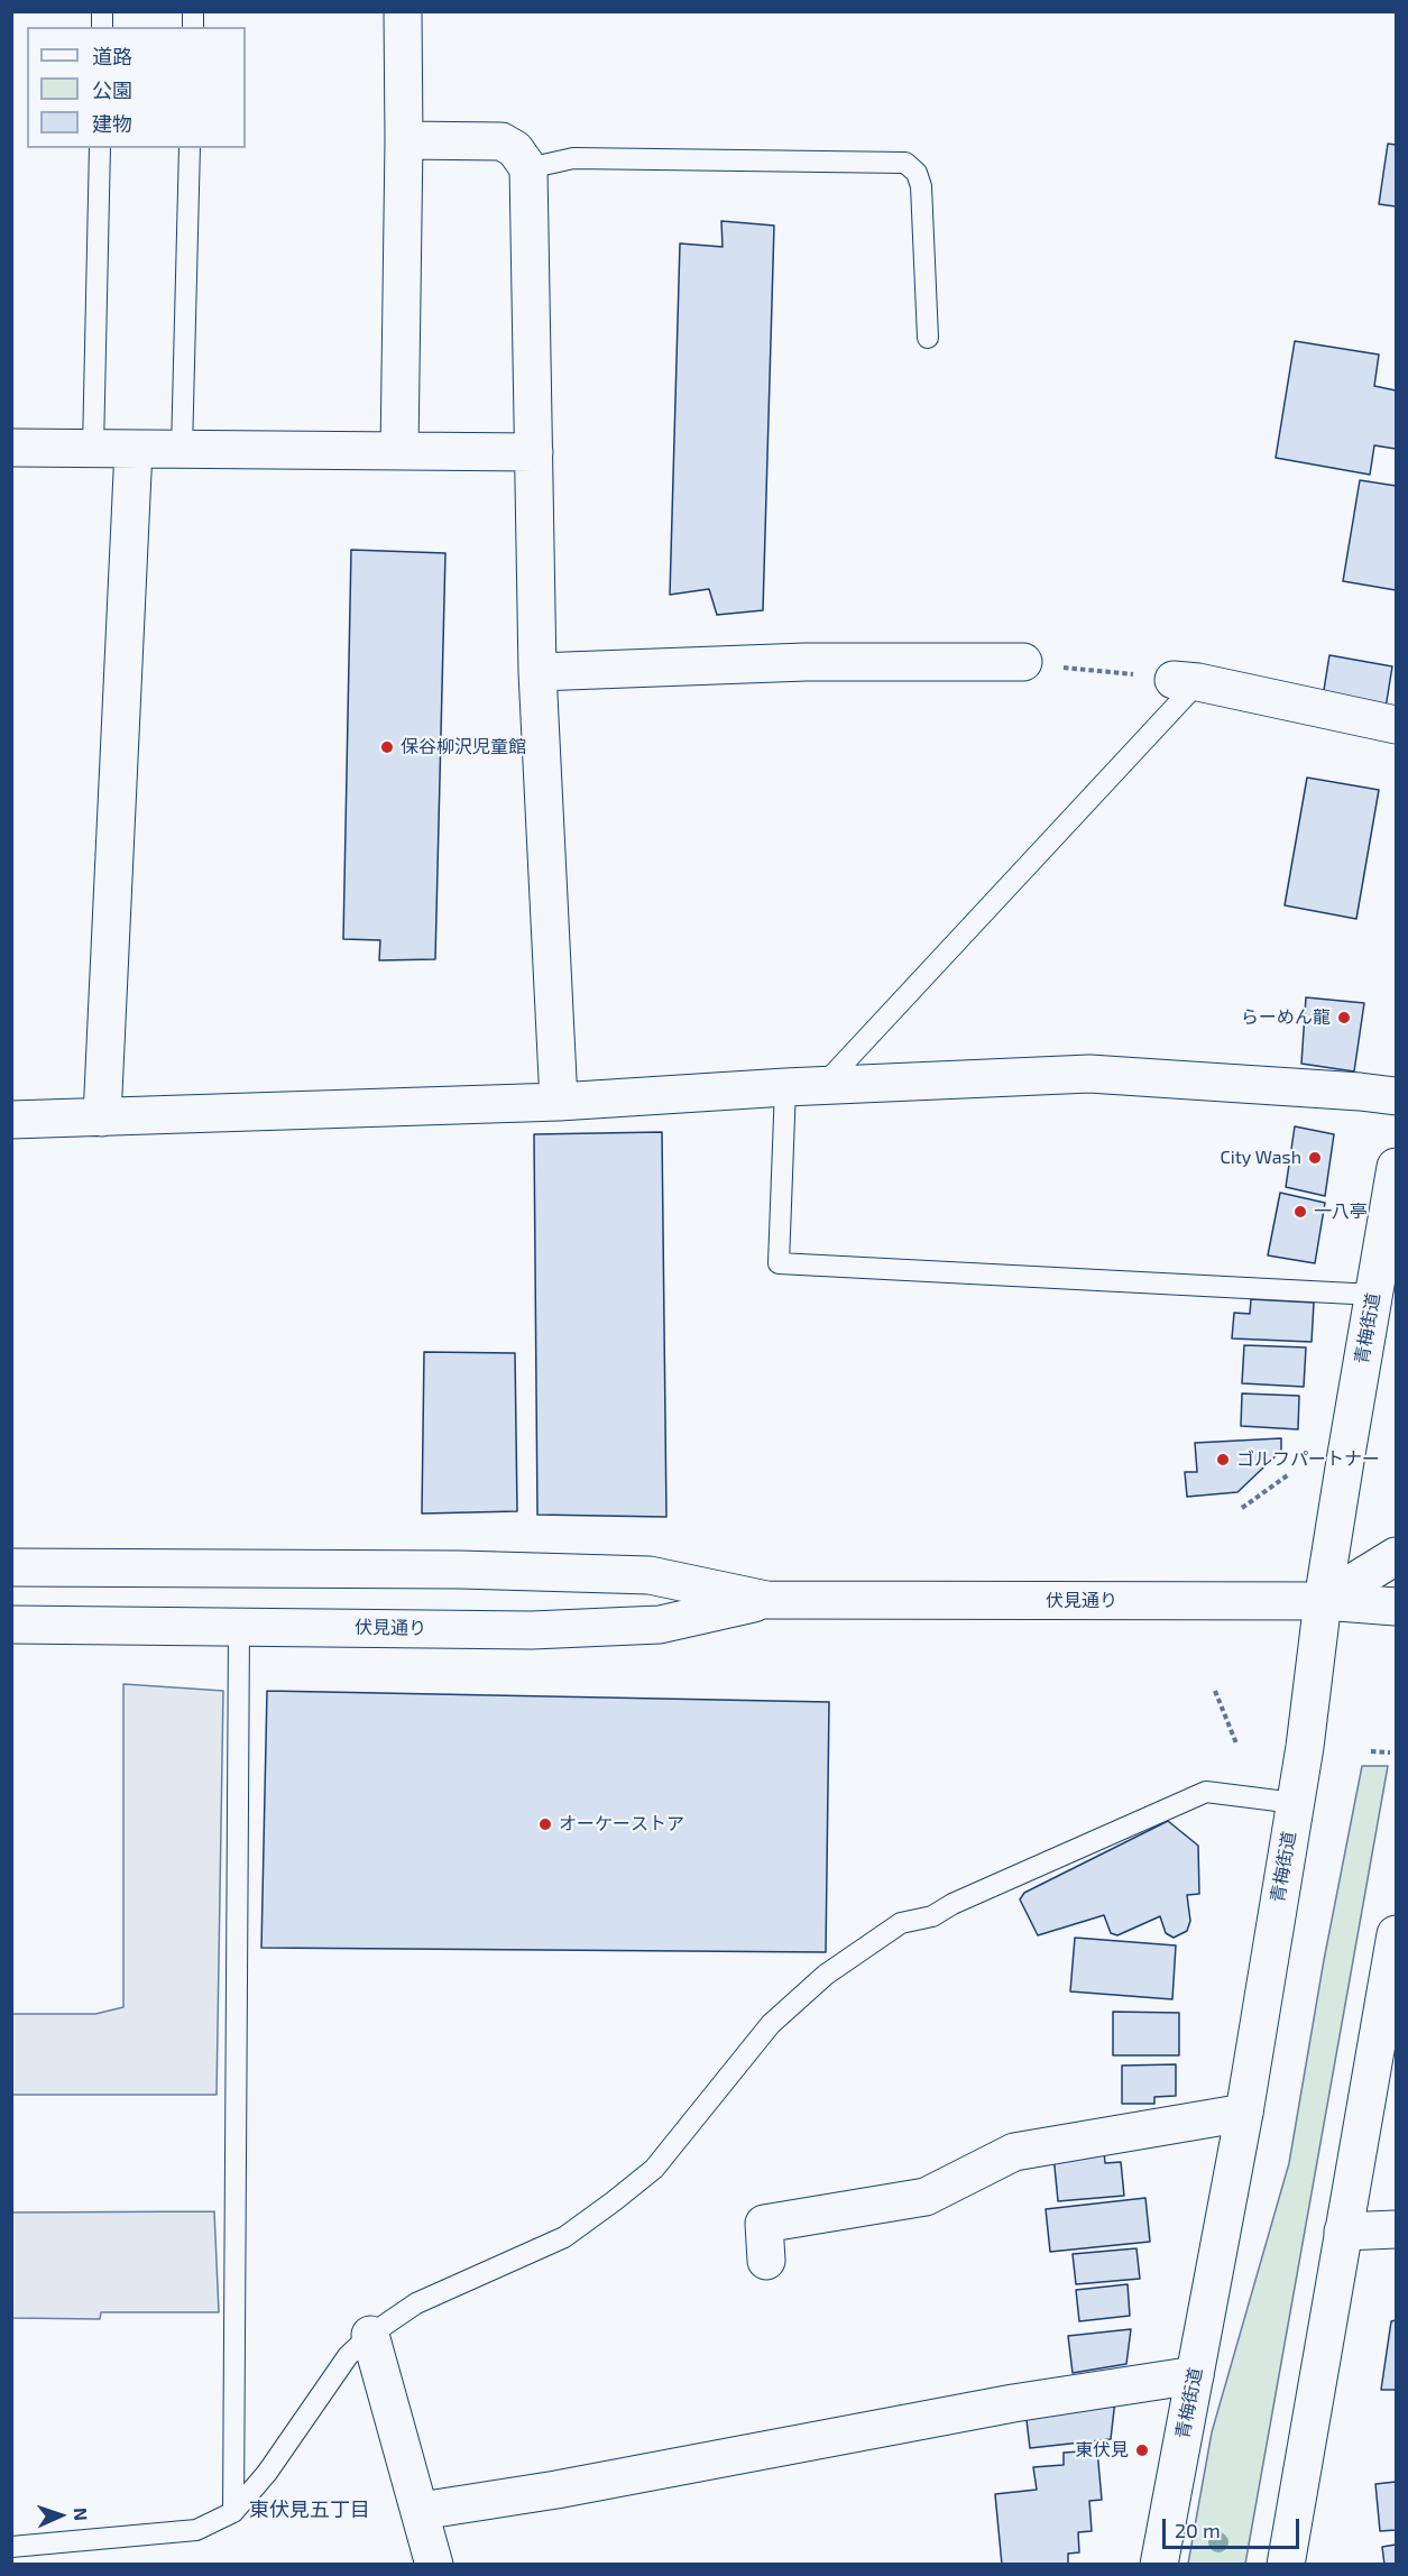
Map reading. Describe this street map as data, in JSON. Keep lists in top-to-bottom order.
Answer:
{
  "streets": {
    "street": ["青梅街道", "伏見通り"]
  },
  "crossings": [
    ["青梅街道", "伏見通り"]
  ],
  "districts": ["東伏見五丁目"],
  "places": [
    "保谷柳沢児童館",
    "らーめん龍",
    "City Wash",
    "一八亭",
    "ゴルフパートナー",
    "オーケーストア",
    "東伏見"
  ],
  "legend": ["道路", "公園", "建物"],
  "scale_bar": "20 m",
  "north": "right"
}
